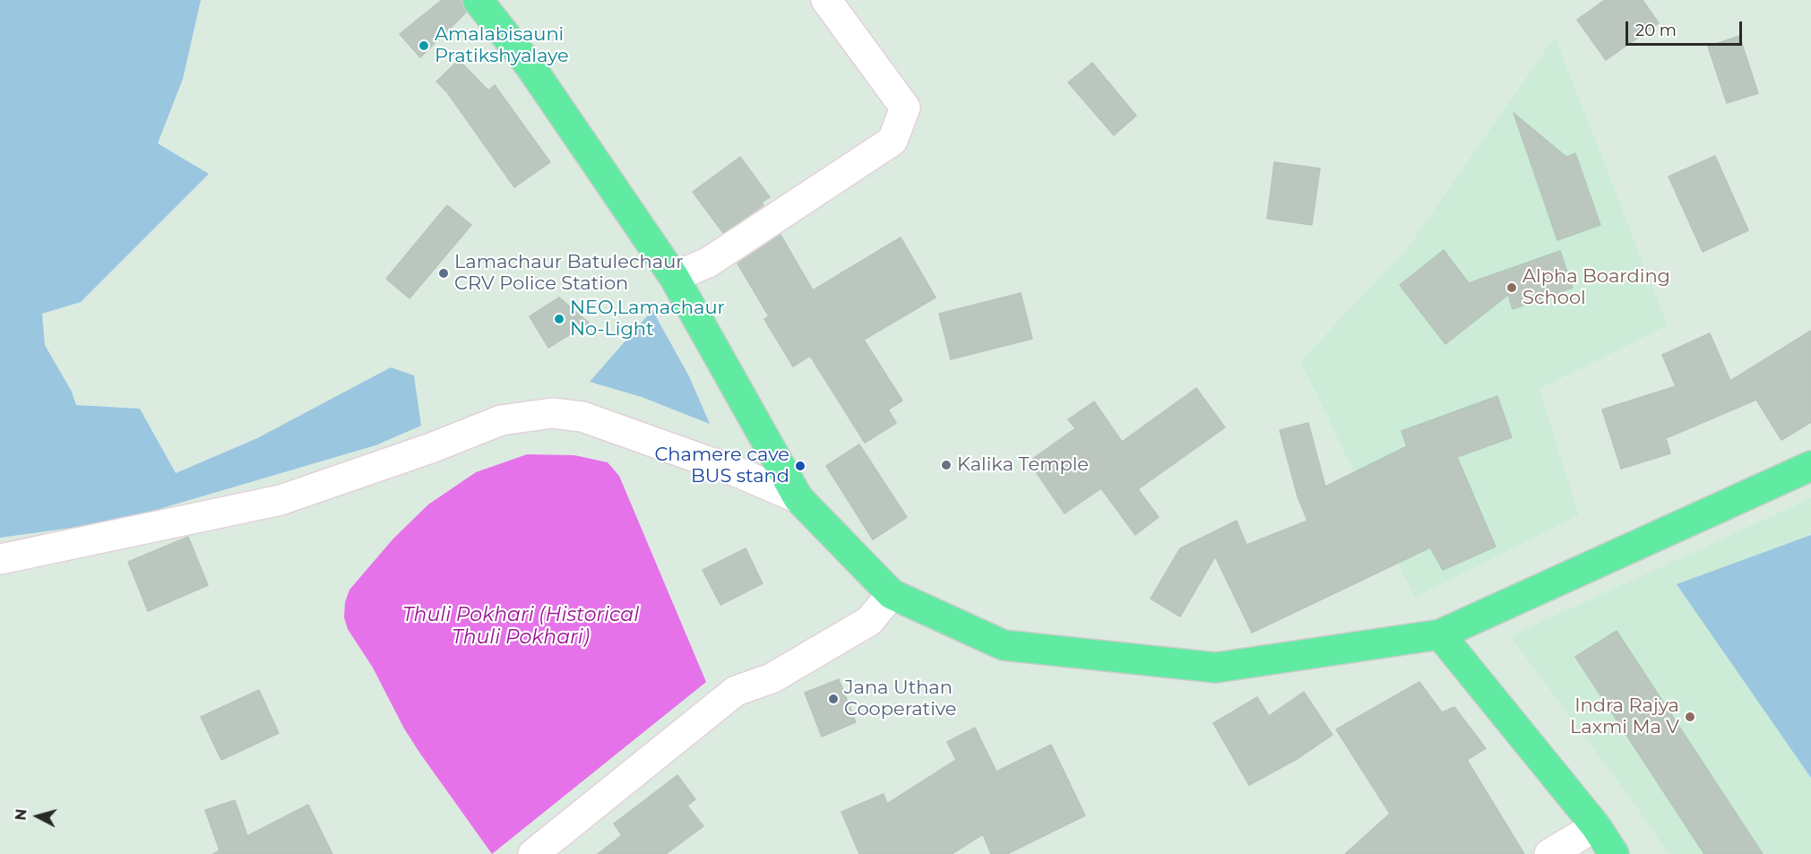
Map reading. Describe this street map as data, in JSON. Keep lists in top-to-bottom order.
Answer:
{
  "water": ["Thuli Pokhari (Historical Thuli Pokhari)"],
  "places": [
    "Amalabisauni Pratikshyalaye",
    "Lamachaur Batulechaur CRV Police Station",
    "Alpha Boarding School",
    "NEO,Lamachaur No-Light",
    "Kalika Temple",
    "Chamere cave BUS stand",
    "Jana Uthan Cooperative",
    "Indra Rajya Laxmi Ma V"
  ],
  "scale_bar": "20 m",
  "north": "left"
}
